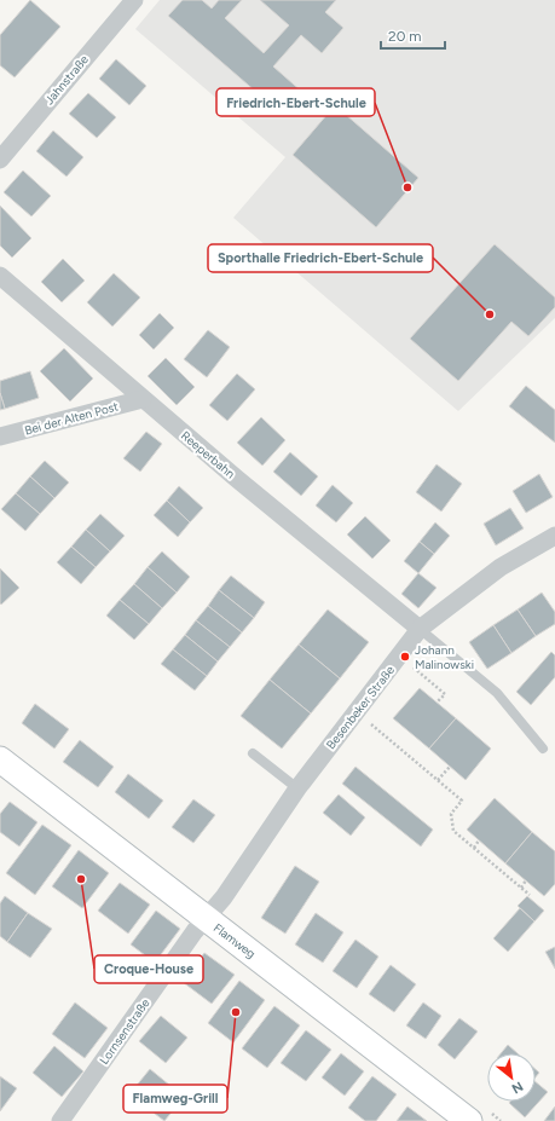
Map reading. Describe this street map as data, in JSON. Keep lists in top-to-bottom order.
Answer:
{
  "streets": {
    "main road": ["Flamweg"],
    "street": [
      "Jahnstraße",
      "Bei der Alten Post",
      "Reeperbahn",
      "Besenbeker Straße",
      "Lornsenstraße"
    ]
  },
  "crossings": [
    ["Bei der Alten Post", "Reeperbahn"],
    ["Reeperbahn", "Besenbeker Straße"],
    ["Besenbeker Straße", "Flamweg"],
    ["Besenbeker Straße", "Lornsenstraße"],
    ["Flamweg", "Lornsenstraße"]
  ],
  "places": [
    "Friedrich-Ebert-Schule",
    "Sporthalle Friedrich-Ebert-Schule",
    "Johann Malinowski",
    "Croque-House",
    "Flamweg-Grill"
  ],
  "scale_bar": "20 m",
  "north": "bottom right"
}
